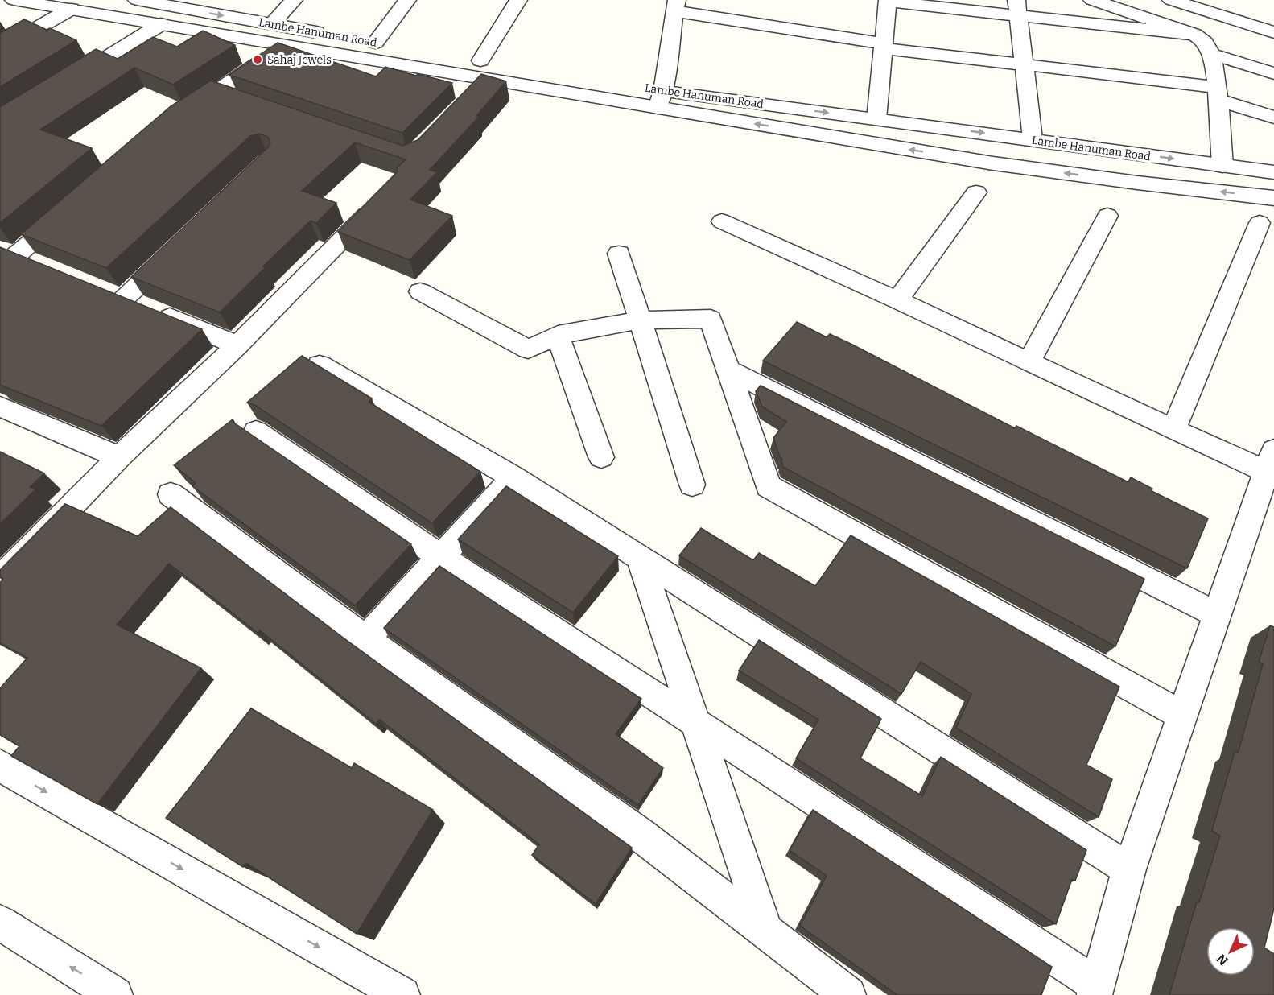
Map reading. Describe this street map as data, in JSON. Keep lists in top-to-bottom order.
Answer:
{
  "streets": {
    "street": ["Lambe Hanuman Road"]
  },
  "places": ["Sahaj Jewels"],
  "north": "bottom left"
}
